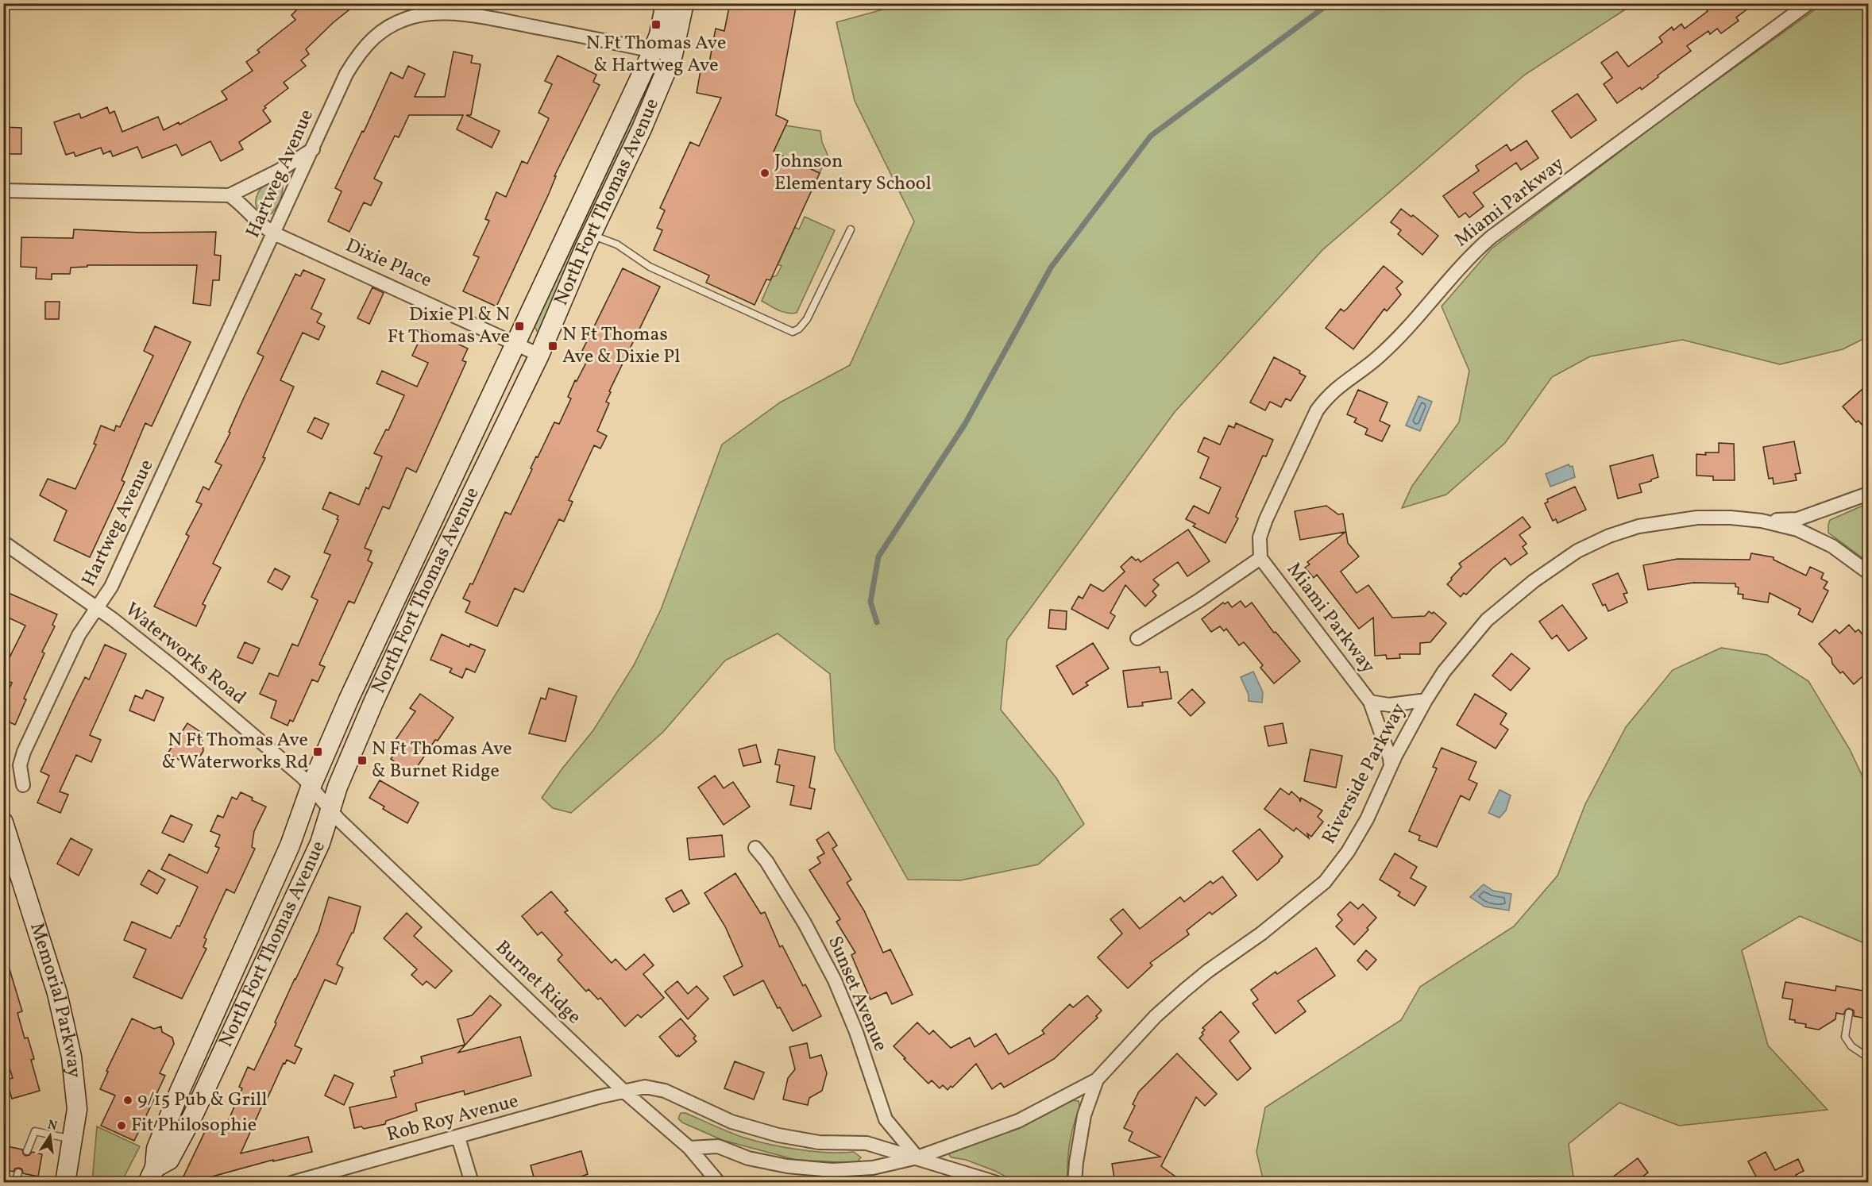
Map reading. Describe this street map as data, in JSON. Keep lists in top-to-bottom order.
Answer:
{
  "streets": {
    "street": [
      "Hartweg Avenue",
      "North Fort Thomas Avenue",
      "Miami Parkway",
      "Dixie Place",
      "Waterworks Road",
      "Riverside Parkway",
      "Burnet Ridge",
      "Sunset Avenue",
      "Memorial Parkway",
      "Rob Roy Avenue"
    ]
  },
  "crossings": [
    ["Hartweg Avenue", "North Fort Thomas Avenue"],
    ["Hartweg Avenue", "Dixie Place"],
    ["Hartweg Avenue", "Waterworks Road"],
    ["North Fort Thomas Avenue", "Dixie Place"],
    ["North Fort Thomas Avenue", "Waterworks Road"],
    ["North Fort Thomas Avenue", "Burnet Ridge"],
    ["Miami Parkway", "Riverside Parkway"],
    ["Waterworks Road", "Burnet Ridge"],
    ["Riverside Parkway", "Burnet Ridge"],
    ["Riverside Parkway", "Sunset Avenue"],
    ["Burnet Ridge", "Rob Roy Avenue"]
  ],
  "places": {
    "transit": [
      "N Ft Thomas Ave & Hartweg Ave",
      "Dixie Pl & N Ft Thomas Ave",
      "N Ft Thomas Ave & Dixie Pl",
      "N Ft Thomas Ave & Waterworks Rd",
      "N Ft Thomas Ave & Burnet Ridge"
    ],
    "other": ["Johnson Elementary School", "9/15 Pub & Grill", "Fit Philosophie"]
  },
  "north": "top"
}
